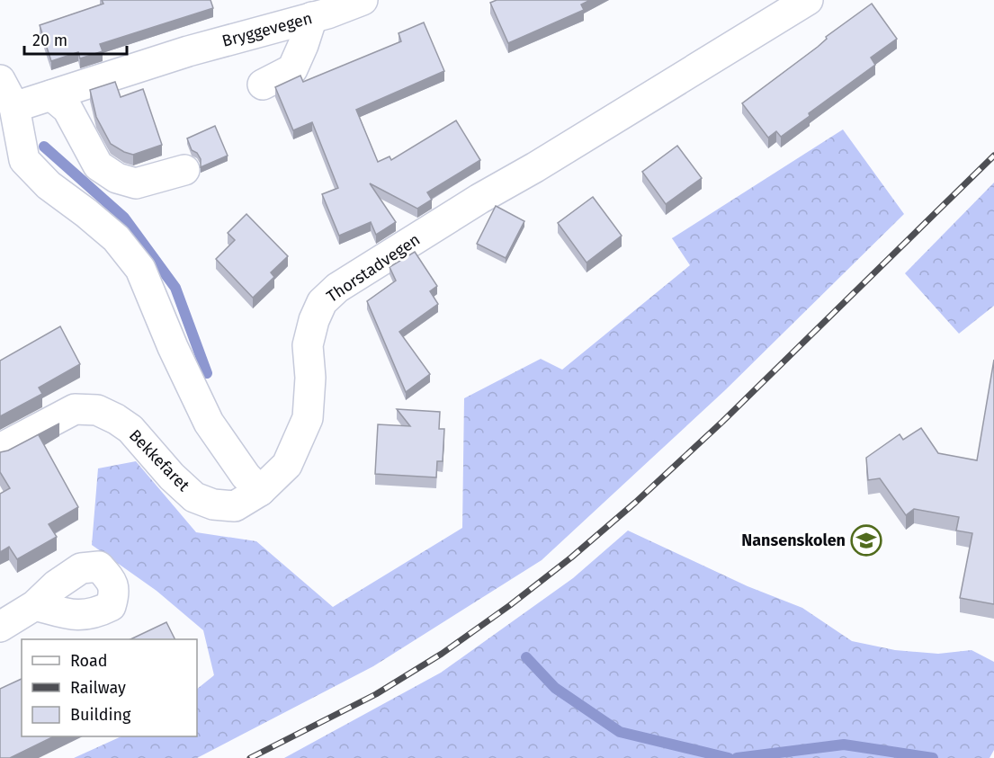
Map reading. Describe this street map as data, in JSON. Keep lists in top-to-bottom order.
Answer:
{
  "streets": {
    "street": ["Bryggevegen", "Thorstadvegen", "Bekkefaret"]
  },
  "crossings": [
    ["Thorstadvegen", "Bekkefaret"]
  ],
  "places": {
    "school or university": ["Nansenskolen"]
  },
  "legend": ["Road", "Railway", "Building"],
  "scale_bar": "20 m"
}
